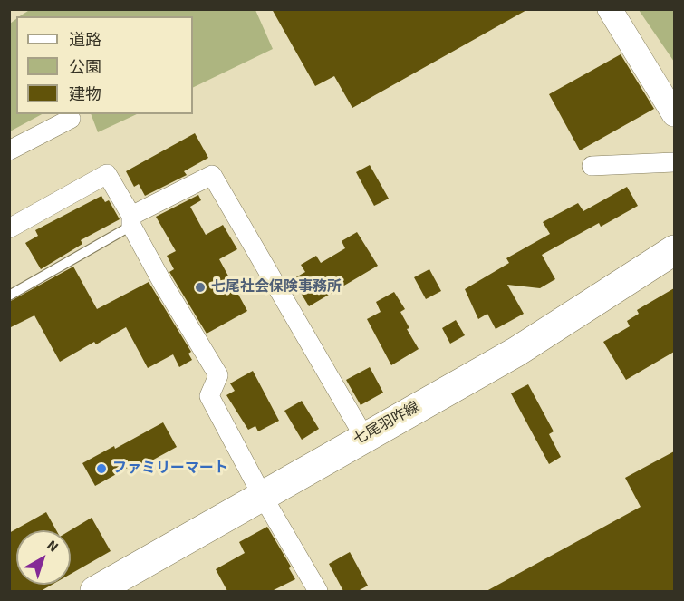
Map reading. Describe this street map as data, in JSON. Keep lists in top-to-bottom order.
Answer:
{
  "streets": {
    "main road": ["七尾羽咋線"]
  },
  "places": ["七尾社会保険事務所", "ファミリーマート"],
  "legend": ["道路", "公園", "建物"],
  "north": "top right"
}
